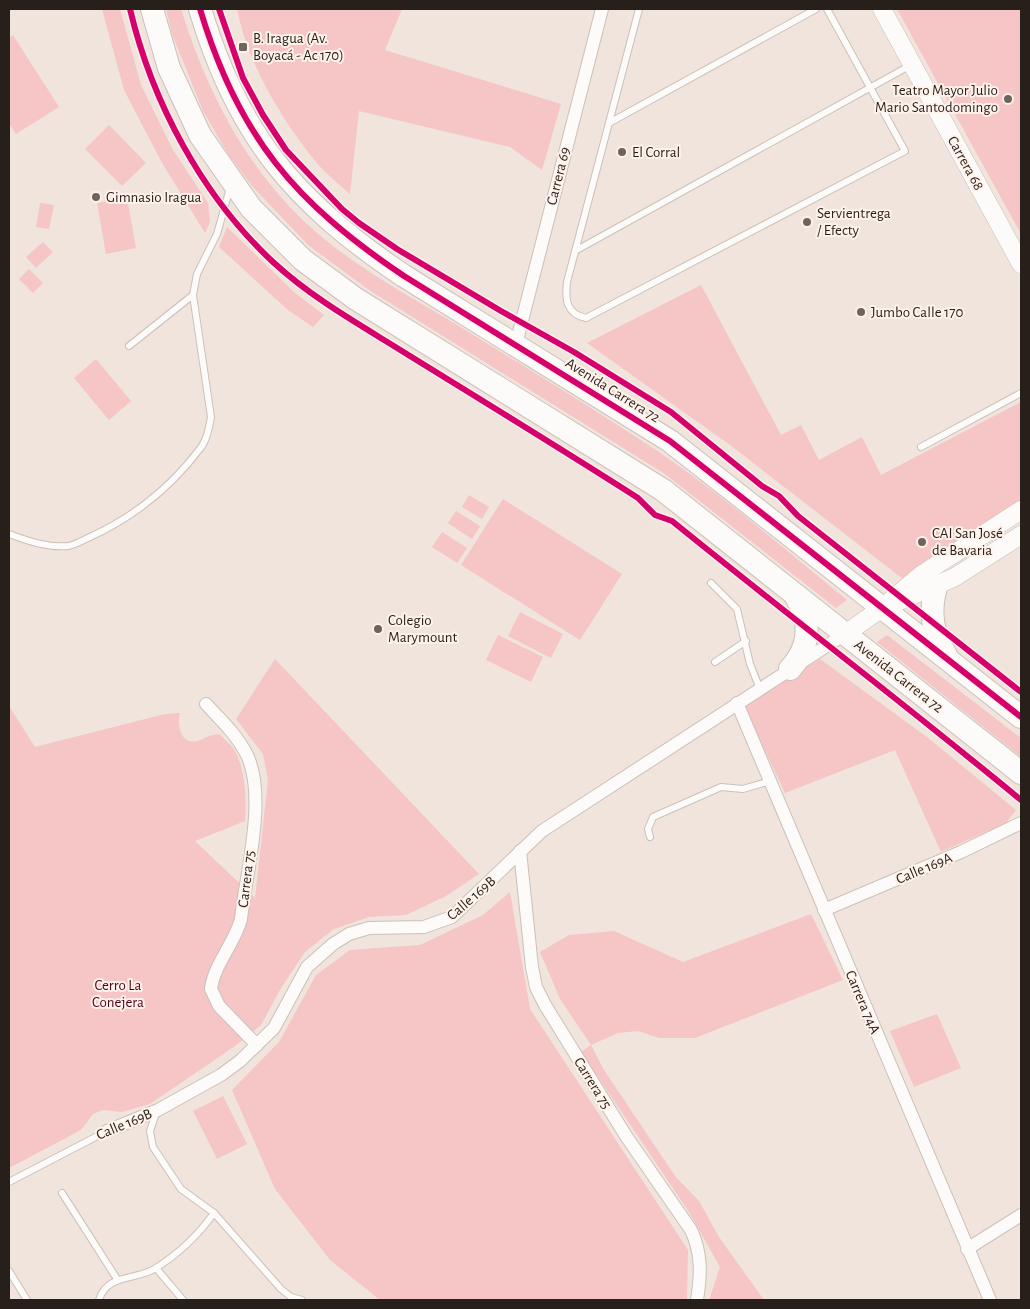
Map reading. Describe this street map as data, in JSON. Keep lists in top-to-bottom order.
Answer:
{
  "streets": {
    "highway": ["Avenida Carrera 72"],
    "main road": ["Carrera 68", "Calle 169B"],
    "street": [
      "Carrera 69",
      "Calle 169A",
      "Carrera 75",
      "Carrera 74A"
    ]
  },
  "crossings": [
    ["Carrera 69", "Avenida Carrera 72"],
    ["Avenida Carrera 72", "Calle 169B"],
    ["Calle 169A", "Carrera 74A"],
    ["Carrera 75", "Calle 169B"],
    ["Calle 169B", "Carrera 74A"]
  ],
  "parks": ["Cerro La Conejera"],
  "places": {
    "transit": ["B. Iragua (Av. Boyacá - Ac 170)"],
    "other": [
      "Teatro Mayor Julio Mario Santodomingo",
      "El Corral",
      "Gimnasio Iragua",
      "Servientrega / Efecty",
      "Jumbo Calle 170",
      "CAI San José de Bavaria",
      "Colegio Marymount"
    ]
  }
}
